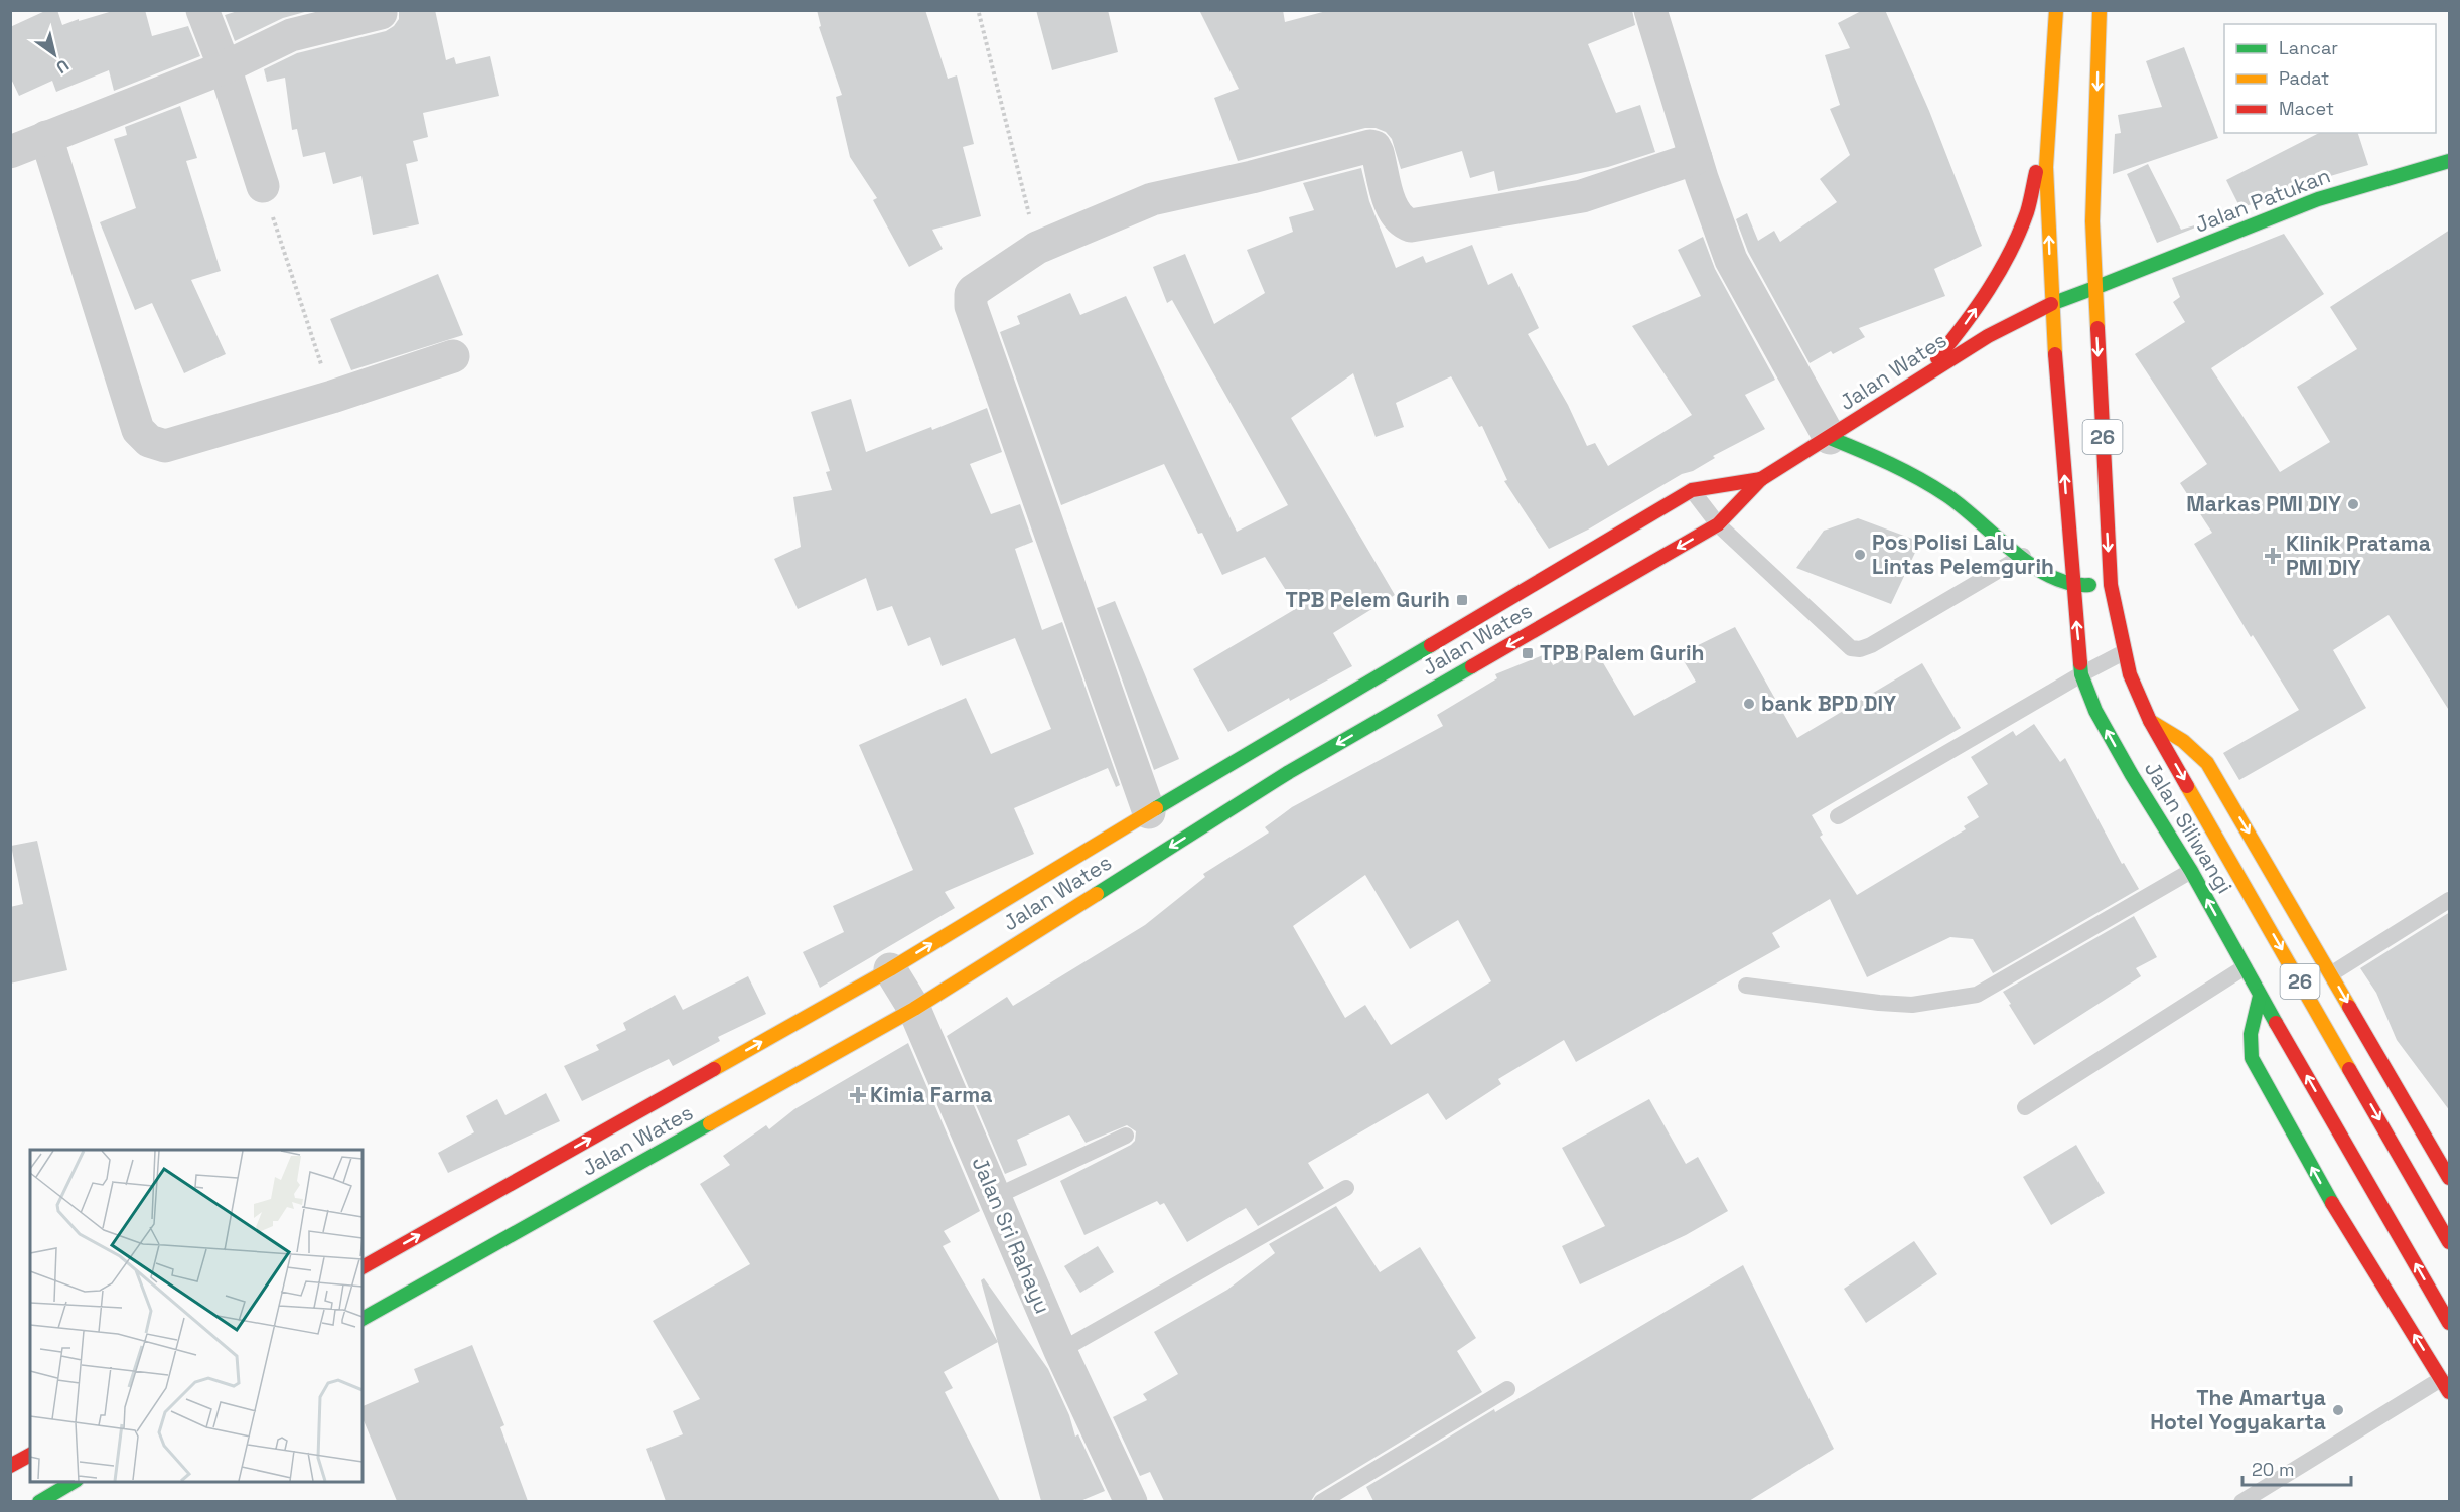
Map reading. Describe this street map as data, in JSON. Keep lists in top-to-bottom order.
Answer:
{
  "streets": {
    "main road": [
      "Jalan Patukan",
      "Jalan Wates",
      "26",
      "Jalan Siliwangi"
    ],
    "street": ["Jalan Sri Rahayu"]
  },
  "crossings": [
    ["Jalan Patukan", "Jalan Wates"],
    ["Jalan Patukan", "26"],
    ["Jalan Patukan", "Jalan Siliwangi"],
    ["Jalan Wates", "26"],
    ["Jalan Wates", "Jalan Siliwangi"],
    ["Jalan Wates", "Jalan Sri Rahayu"],
    ["26", "Jalan Siliwangi"]
  ],
  "places": {
    "other": [
      "Markas PMI DIY",
      "Pos Polisi Lalu Lintas Pelemgurih",
      "bank BPD DIY",
      "The Amartya Hotel Yogyakarta"
    ],
    "health": ["Klinik Pratama PMI DIY", "Kimia Farma"],
    "transit": ["TPB Pelem Gurih", "TPB Palem Gurih"]
  },
  "legend": ["Lancar", "Padat", "Macet"],
  "scale_bar": "20 m",
  "north": "bottom right"
}
